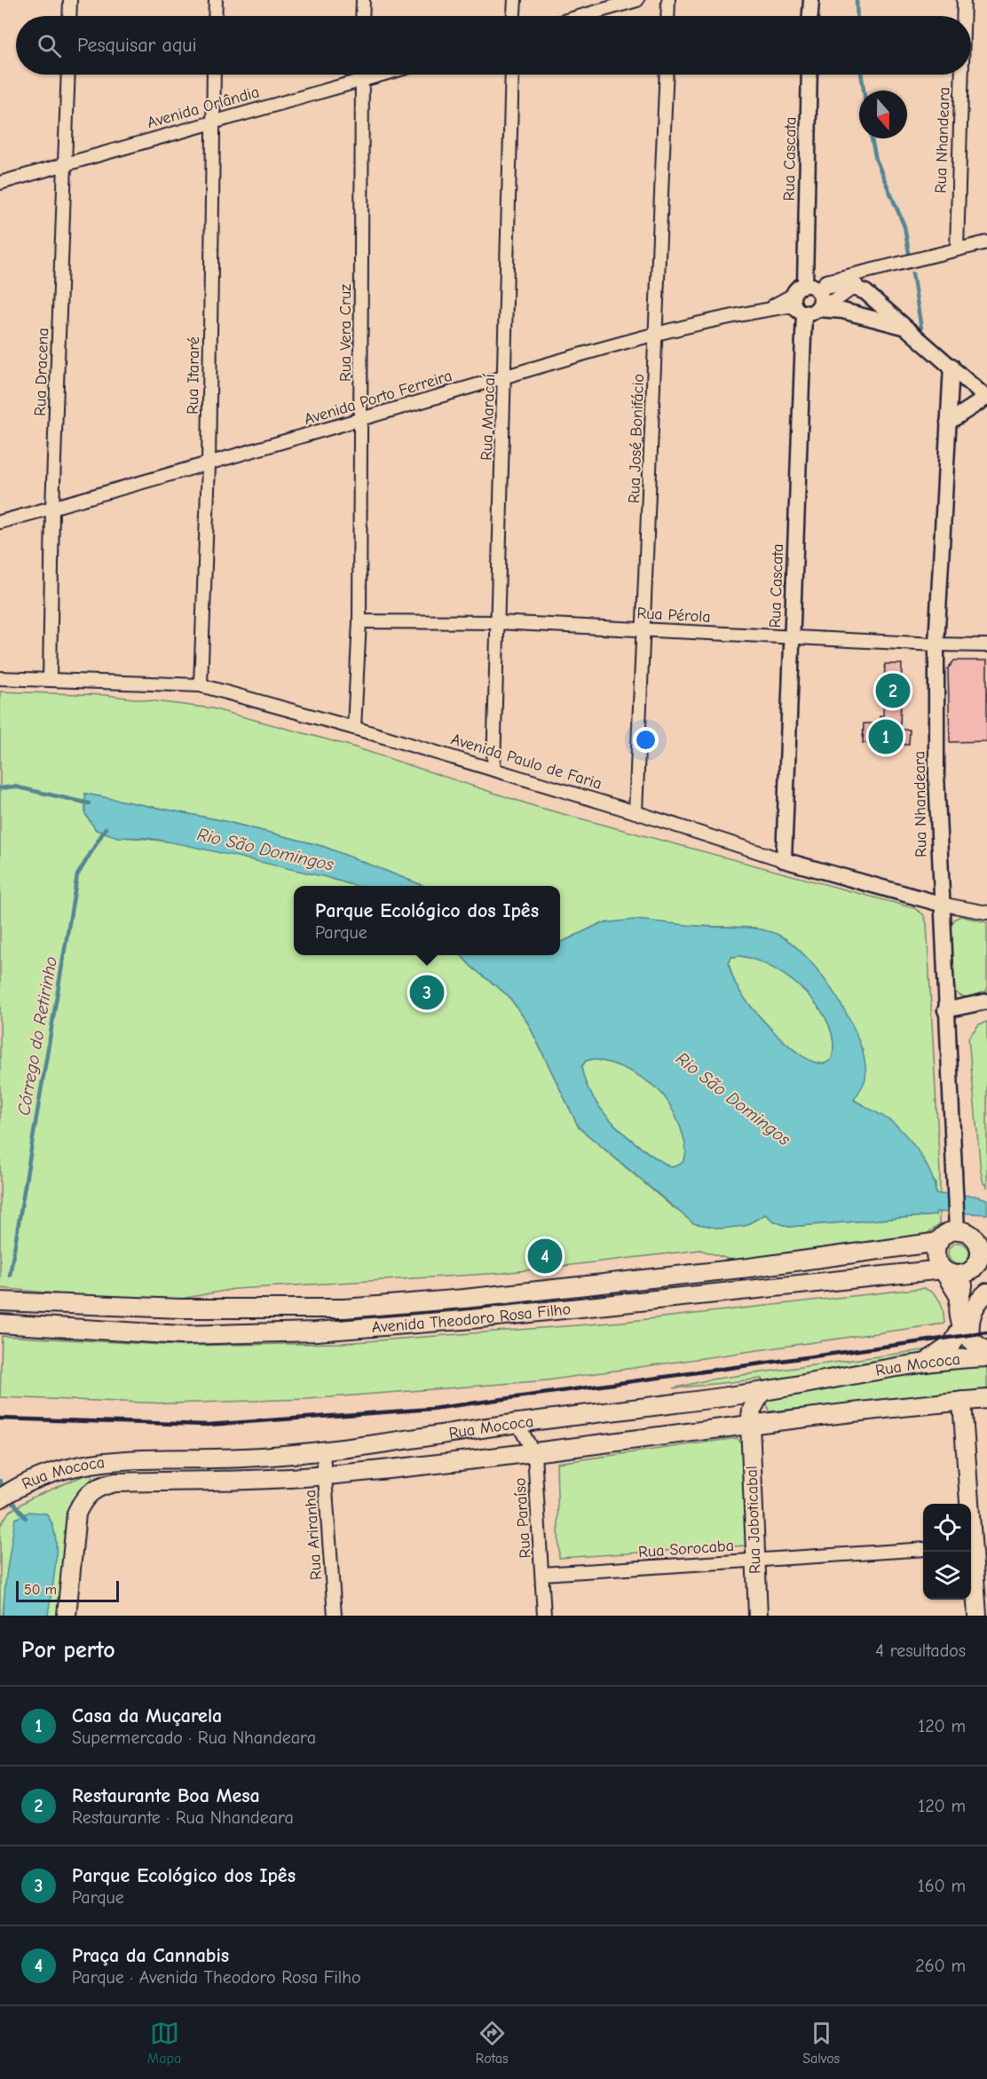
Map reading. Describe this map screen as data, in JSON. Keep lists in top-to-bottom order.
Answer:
{
  "streets": {
    "main road": ["Avenida Theodoro Rosa Filho", "Rua Mococa", "Rua Jaboticabal"],
    "street": [
      "Avenida Orlândia",
      "Rua Nhandeara",
      "Rua Cascata",
      "Rua Vera Cruz",
      "Rua Dracena",
      "Rua Itararé",
      "Avenida Porto Ferreira",
      "Rua Maracaí",
      "Rua José Bonifácio",
      "Rua Pérola",
      "Avenida Paulo de Faria",
      "Rua Paraíso",
      "Rua Ariranha",
      "Rua Sorocaba"
    ]
  },
  "crossings": [
    ["Avenida Orlândia", "Rua Vera Cruz"],
    ["Avenida Orlândia", "Rua Dracena"],
    ["Avenida Orlândia", "Rua Itararé"],
    ["Rua Nhandeara", "Avenida Porto Ferreira"],
    ["Rua Nhandeara", "Rua Pérola"],
    ["Rua Nhandeara", "Avenida Paulo de Faria"],
    ["Rua Nhandeara", "Avenida Theodoro Rosa Filho"],
    ["Rua Cascata", "Avenida Porto Ferreira"],
    ["Rua Cascata", "Rua Pérola"],
    ["Rua Cascata", "Avenida Paulo de Faria"],
    ["Rua Vera Cruz", "Avenida Porto Ferreira"],
    ["Rua Vera Cruz", "Rua Pérola"],
    ["Rua Vera Cruz", "Avenida Paulo de Faria"],
    ["Rua Dracena", "Avenida Porto Ferreira"],
    ["Rua Dracena", "Avenida Paulo de Faria"],
    ["Rua Itararé", "Avenida Porto Ferreira"],
    ["Rua Itararé", "Avenida Paulo de Faria"],
    ["Avenida Porto Ferreira", "Rua Maracaí"],
    ["Avenida Porto Ferreira", "Rua José Bonifácio"],
    ["Rua Maracaí", "Rua Pérola"],
    ["Rua Maracaí", "Avenida Paulo de Faria"],
    ["Rua José Bonifácio", "Rua Pérola"],
    ["Rua José Bonifácio", "Avenida Paulo de Faria"],
    ["Rua Mococa", "Rua Paraíso"],
    ["Rua Mococa", "Rua Jaboticabal"],
    ["Rua Mococa", "Rua Ariranha"],
    ["Rua Paraíso", "Rua Sorocaba"],
    ["Rua Jaboticabal", "Rua Sorocaba"]
  ],
  "water": ["Rio São Domingos", "Córrego do Retirinho"],
  "scale_bar": "50 m",
  "north": "bottom",
  "page": {
    "search": "Pesquisar aqui",
    "pins": [
      "2",
      "1",
      "3",
      "4"
    ],
    "popup": ["Parque Ecológico dos Ipês", "Parque"],
    "scale": "50 m",
    "heading": ["Por perto", "4 resultados"],
    "list": [
      {
        "mark": "1",
        "name": "Casa da Muçarela",
        "note": "Supermercado · Rua Nhandeara",
        "value": "120 m"
      },
      {
        "mark": "2",
        "name": "Restaurante Boa Mesa",
        "note": "Restaurante · Rua Nhandeara",
        "value": "120 m"
      },
      {
        "mark": "3",
        "name": "Parque Ecológico dos Ipês",
        "note": "Parque",
        "value": "160 m"
      },
      {
        "mark": "4",
        "name": "Praça da Cannabis",
        "note": "Parque · Avenida Theodoro Rosa Filho",
        "value": "260 m"
      }
    ],
    "nav": ["Mapa", "Rotas", "Salvos"]
  }
}
